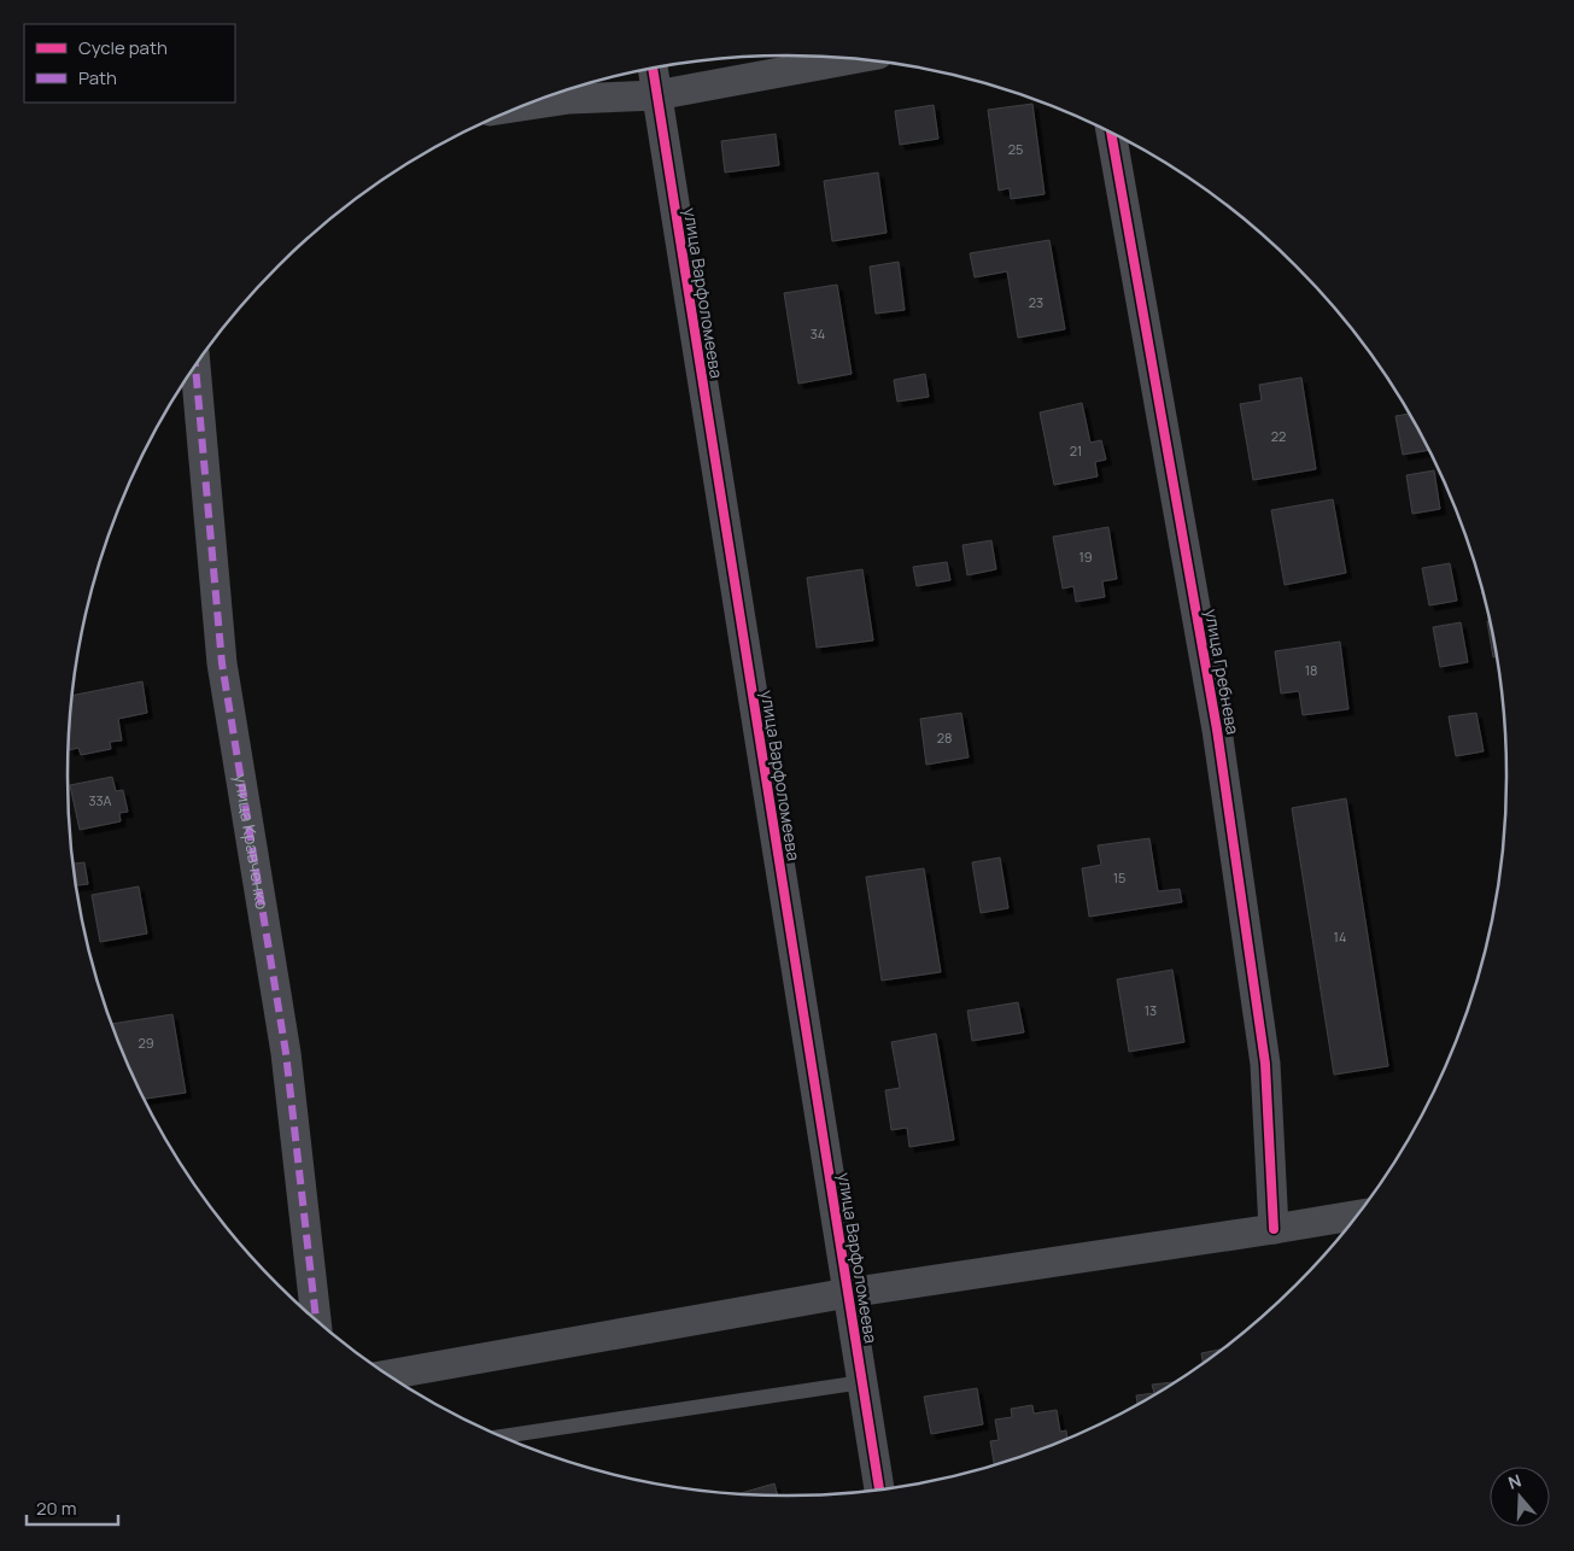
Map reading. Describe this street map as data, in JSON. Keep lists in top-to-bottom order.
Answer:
{
  "streets": {
    "street": ["улица Варфоломеева", "улица Гребнева", "улица Кравченко"]
  },
  "house_numbers": [
    "25",
    "23",
    "34",
    "22",
    "21",
    "19",
    "18",
    "28",
    "33А",
    "15",
    "14",
    "13",
    "29"
  ],
  "legend": ["Cycle path", "Path"],
  "scale_bar": "20 m",
  "north": "top"
}
